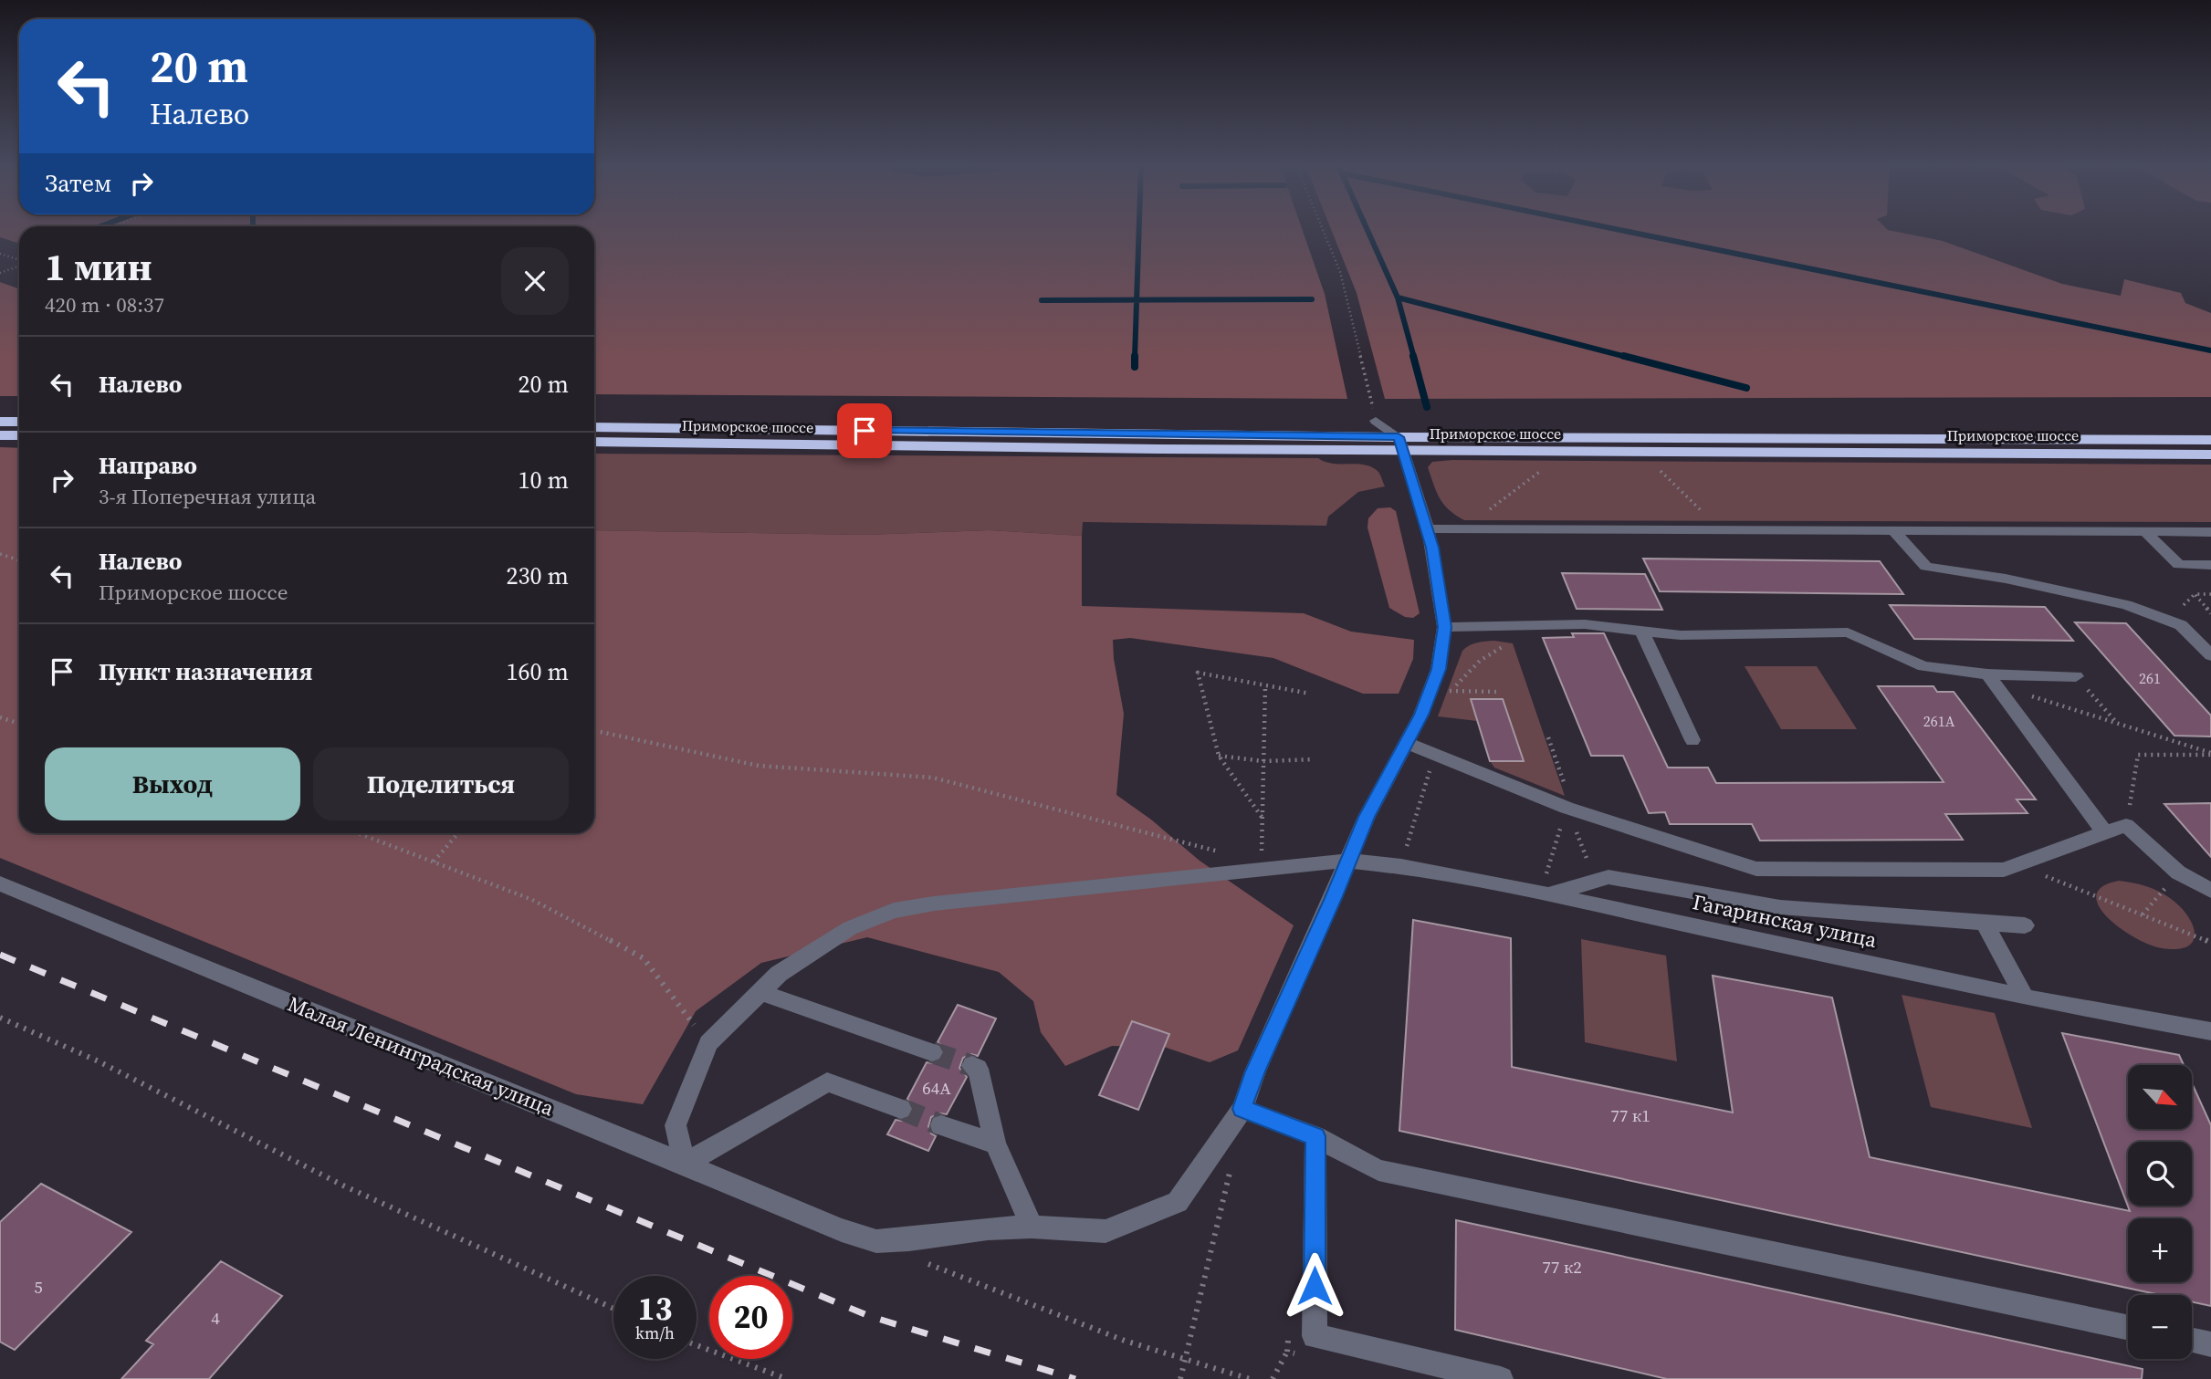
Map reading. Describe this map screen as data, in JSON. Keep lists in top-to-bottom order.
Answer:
{
  "streets": {
    "highway": ["Приморское шоссе"],
    "street": ["Гагаринская улица", "Малая Ленинградская улица"]
  },
  "crossings": [
    ["Приморское шоссе", "Малая Ленинградская улица"],
    ["Гагаринская улица", "Малая Ленинградская улица"]
  ],
  "house_numbers": [
    "261",
    "261А",
    "64А",
    "77 к1",
    "77 к2",
    "5",
    "4"
  ],
  "north": "bottom right",
  "page": {
    "turn": ["20 m", "Налево"],
    "then": "Затем",
    "heading": ["1 мин", "420 m · 08:37"],
    "list": [
      {
        "name": "Налево",
        "value": "20 m"
      },
      {
        "name": "Направо",
        "note": "3-я Поперечная улица",
        "value": "10 m"
      },
      {
        "name": "Налево",
        "note": "Приморское шоссе",
        "value": "230 m"
      },
      {
        "name": "Пункт назначения",
        "value": "160 m"
      }
    ],
    "buttons": ["Выход", "Поделиться"],
    "map_buttons": ["+", "−"],
    "speed": "13 km/h",
    "limit": "20"
  }
}
